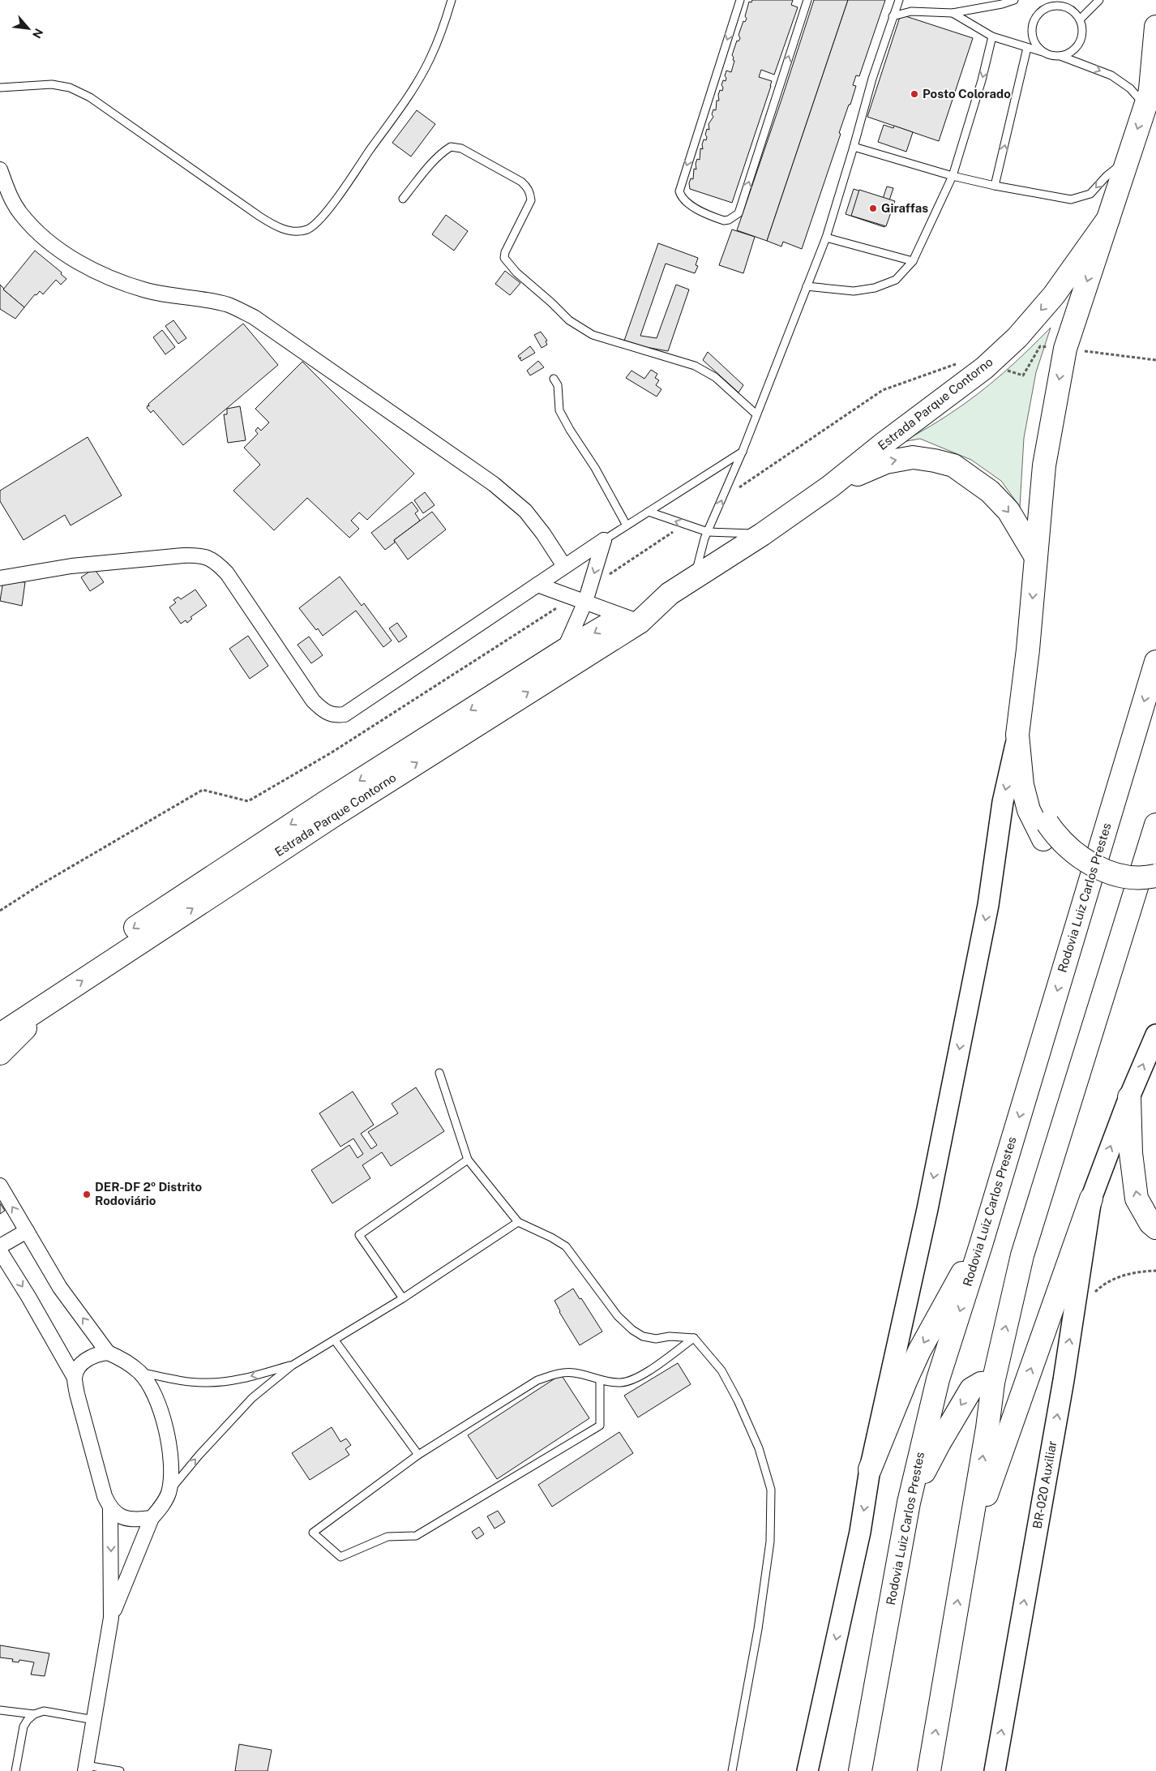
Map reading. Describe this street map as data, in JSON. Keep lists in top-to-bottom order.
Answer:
{
  "streets": {
    "main road": ["Estrada Parque Contorno", "Rodovia Luiz Carlos Prestes", "BR-020 Auxiliar"]
  },
  "places": ["Posto Colorado", "Giraffas", "DER-DF 2º Distrito Rodoviário"],
  "north": "bottom right"
}
